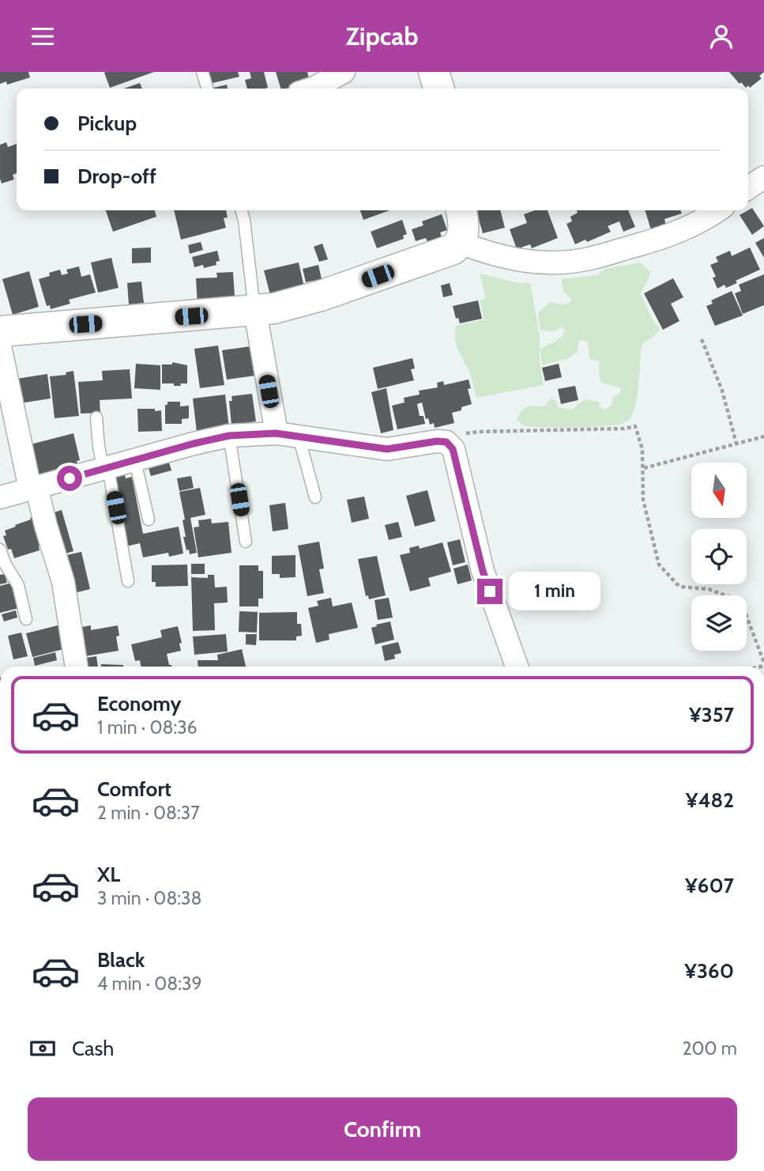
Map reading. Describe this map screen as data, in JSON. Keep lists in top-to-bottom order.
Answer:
{
  "north": "bottom",
  "page": {
    "header": "Zipcab",
    "banner": ["Pickup", "Drop-off"],
    "bubble": "1 min",
    "list": [
      {
        "name": "Economy",
        "note": "1 min · 08:36",
        "value": "¥357"
      },
      {
        "name": "Comfort",
        "note": "2 min · 08:37",
        "value": "¥482"
      },
      {
        "name": "XL",
        "note": "3 min · 08:38",
        "value": "¥607"
      },
      {
        "name": "Black",
        "note": "4 min · 08:39",
        "value": "¥360"
      }
    ],
    "pay": ["Cash", "200 m"],
    "buttons": "Confirm"
  }
}
